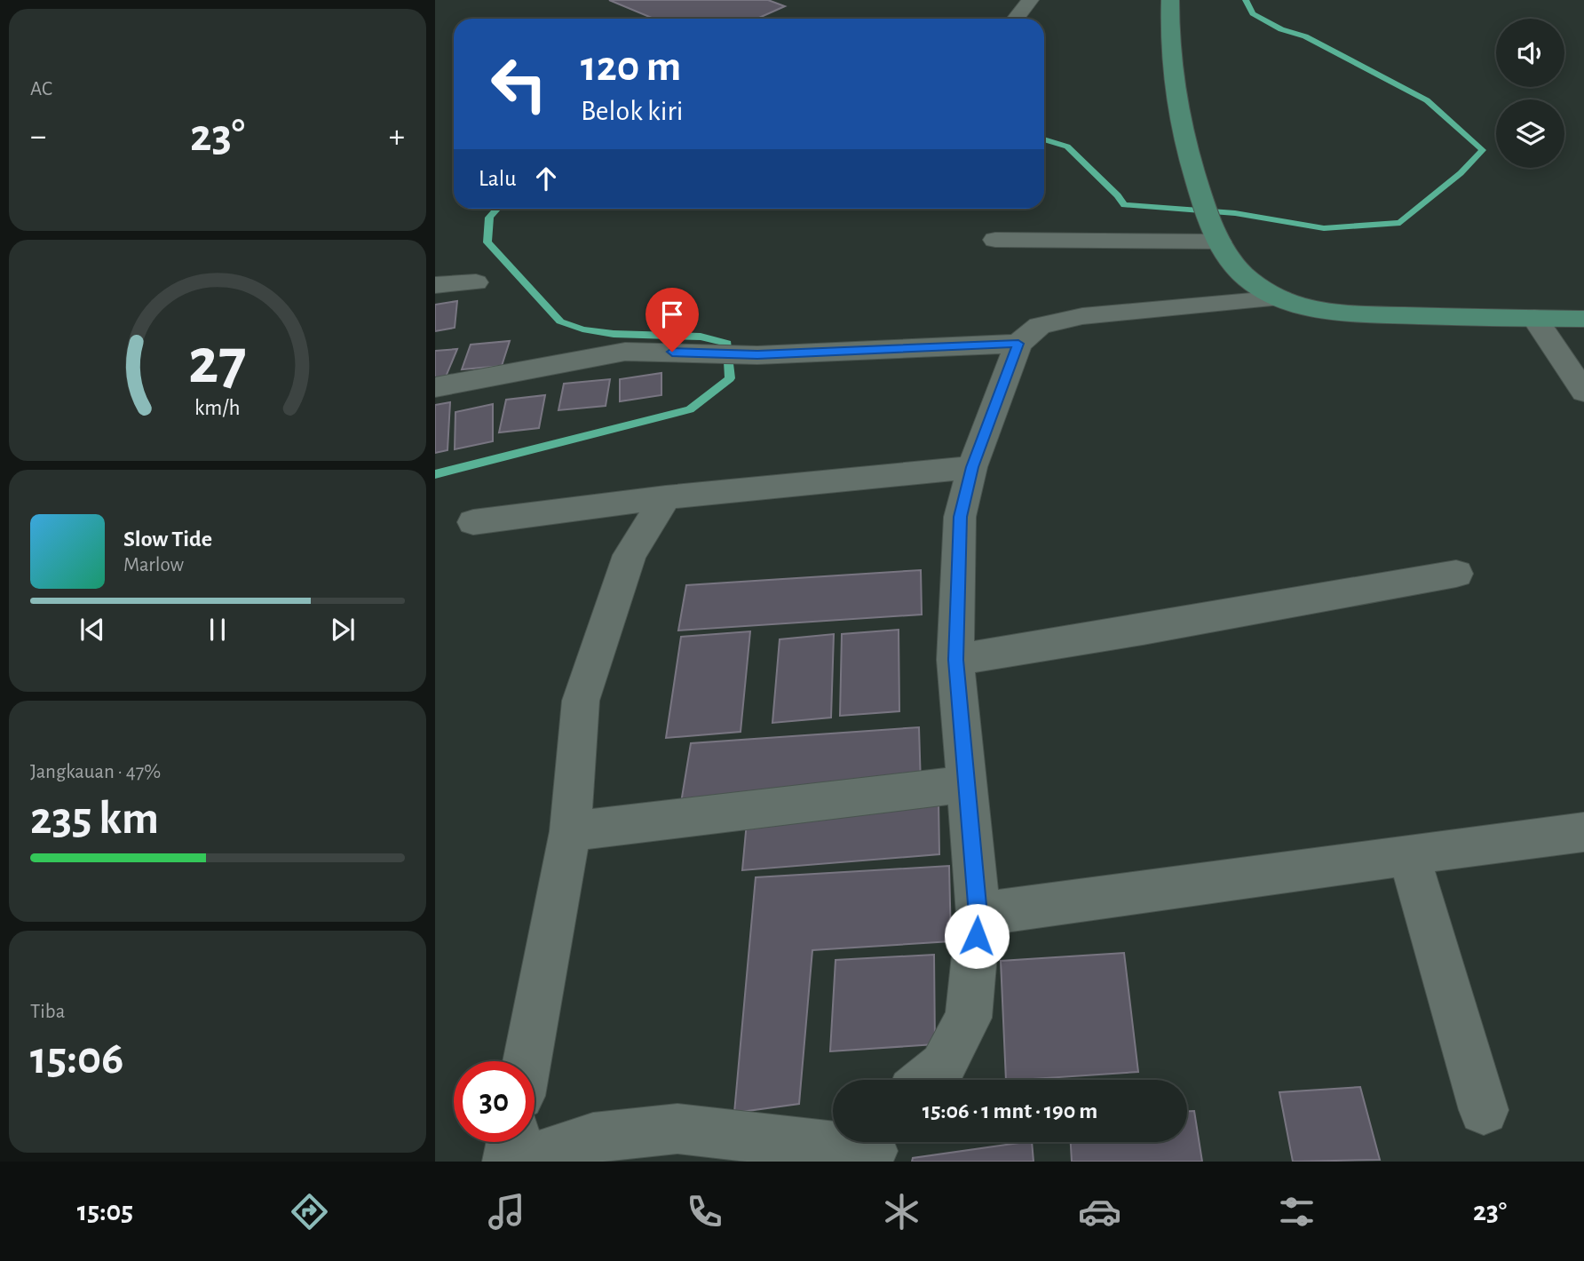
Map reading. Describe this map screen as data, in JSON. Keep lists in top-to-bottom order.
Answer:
{
  "page": {
    "tile": [
      "AC",
      ["Jangkauan · 47%", "235 km"],
      ["Tiba", "15:06"]
    ],
    "turn": ["120 m", "Belok kiri"],
    "heat": ["−", "23°", "+"],
    "then": "Lalu",
    "song": ["Slow Tide", "Marlow"],
    "limit": "30",
    "trip": "15:06 · 1 mnt · 190 m",
    "tabs": ["15:05", "23°"],
    "gauge": ["27", "km/h"]
  }
}
